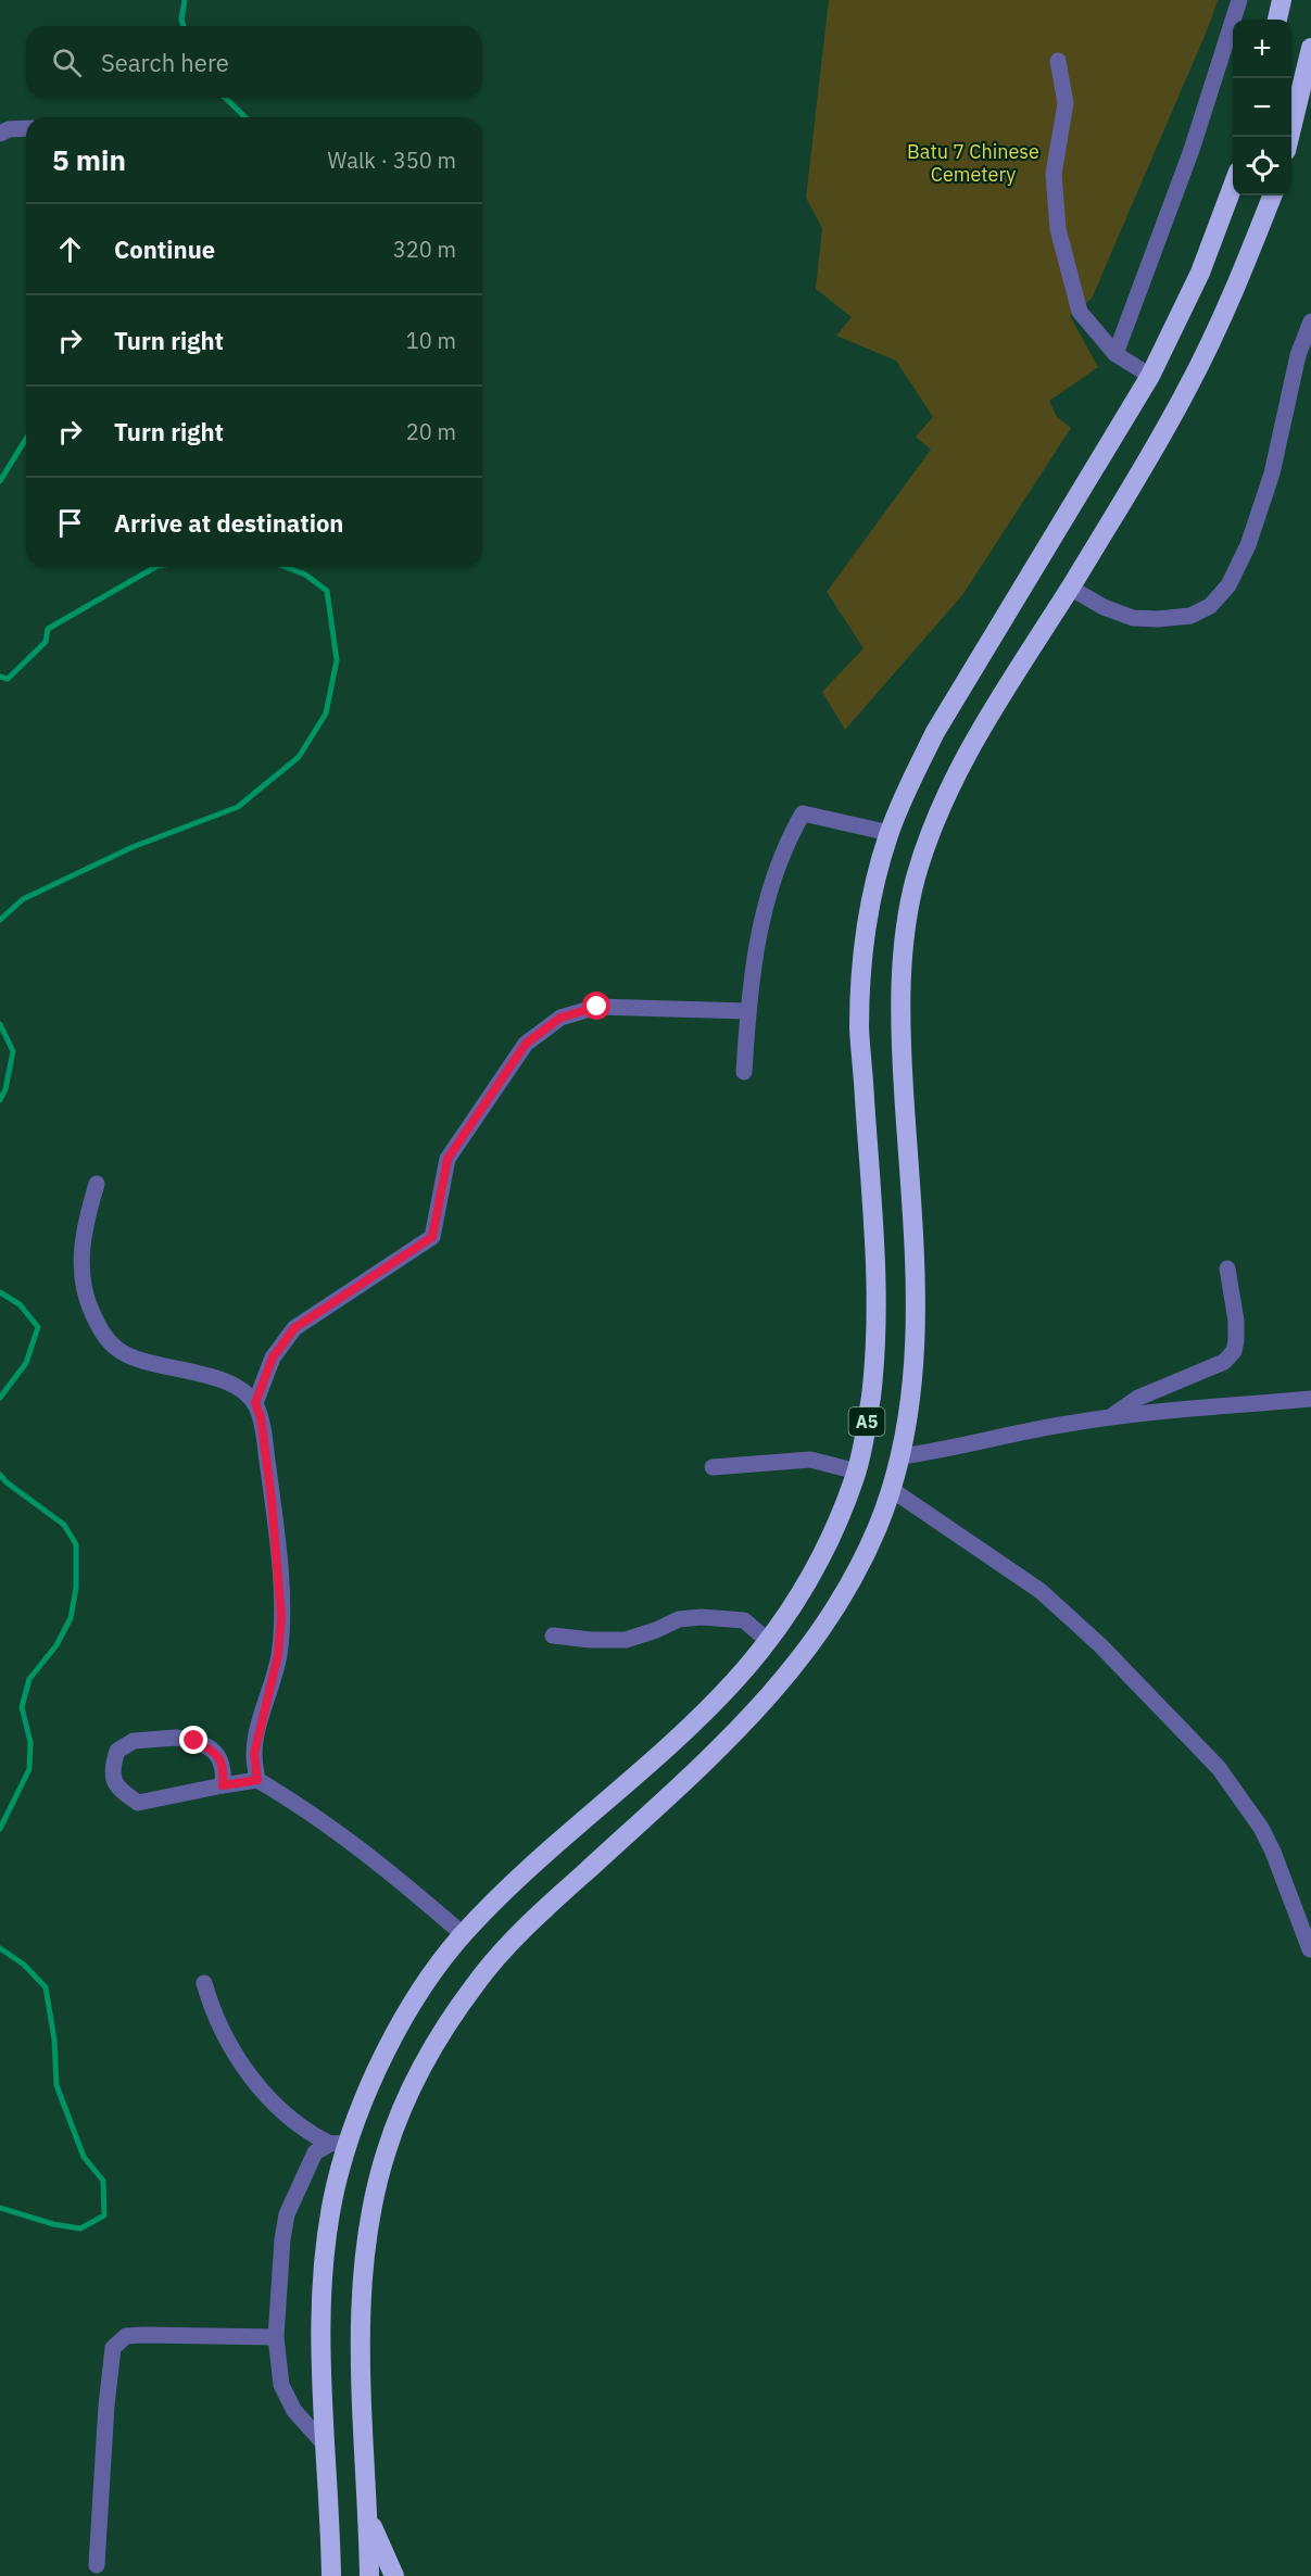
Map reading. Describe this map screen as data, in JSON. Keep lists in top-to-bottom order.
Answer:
{
  "streets": {
    "highway": ["A5"]
  },
  "parks": ["Batu 7 Chinese Cemetery"],
  "page": {
    "map_buttons": ["+", "−"],
    "search": "Search here",
    "heading": ["5 min", "Walk · 350 m"],
    "list": [
      ["Continue", "320 m"],
      ["Turn right", "10 m"],
      ["Turn right", "20 m"],
      "Arrive at destination"
    ]
  }
}
